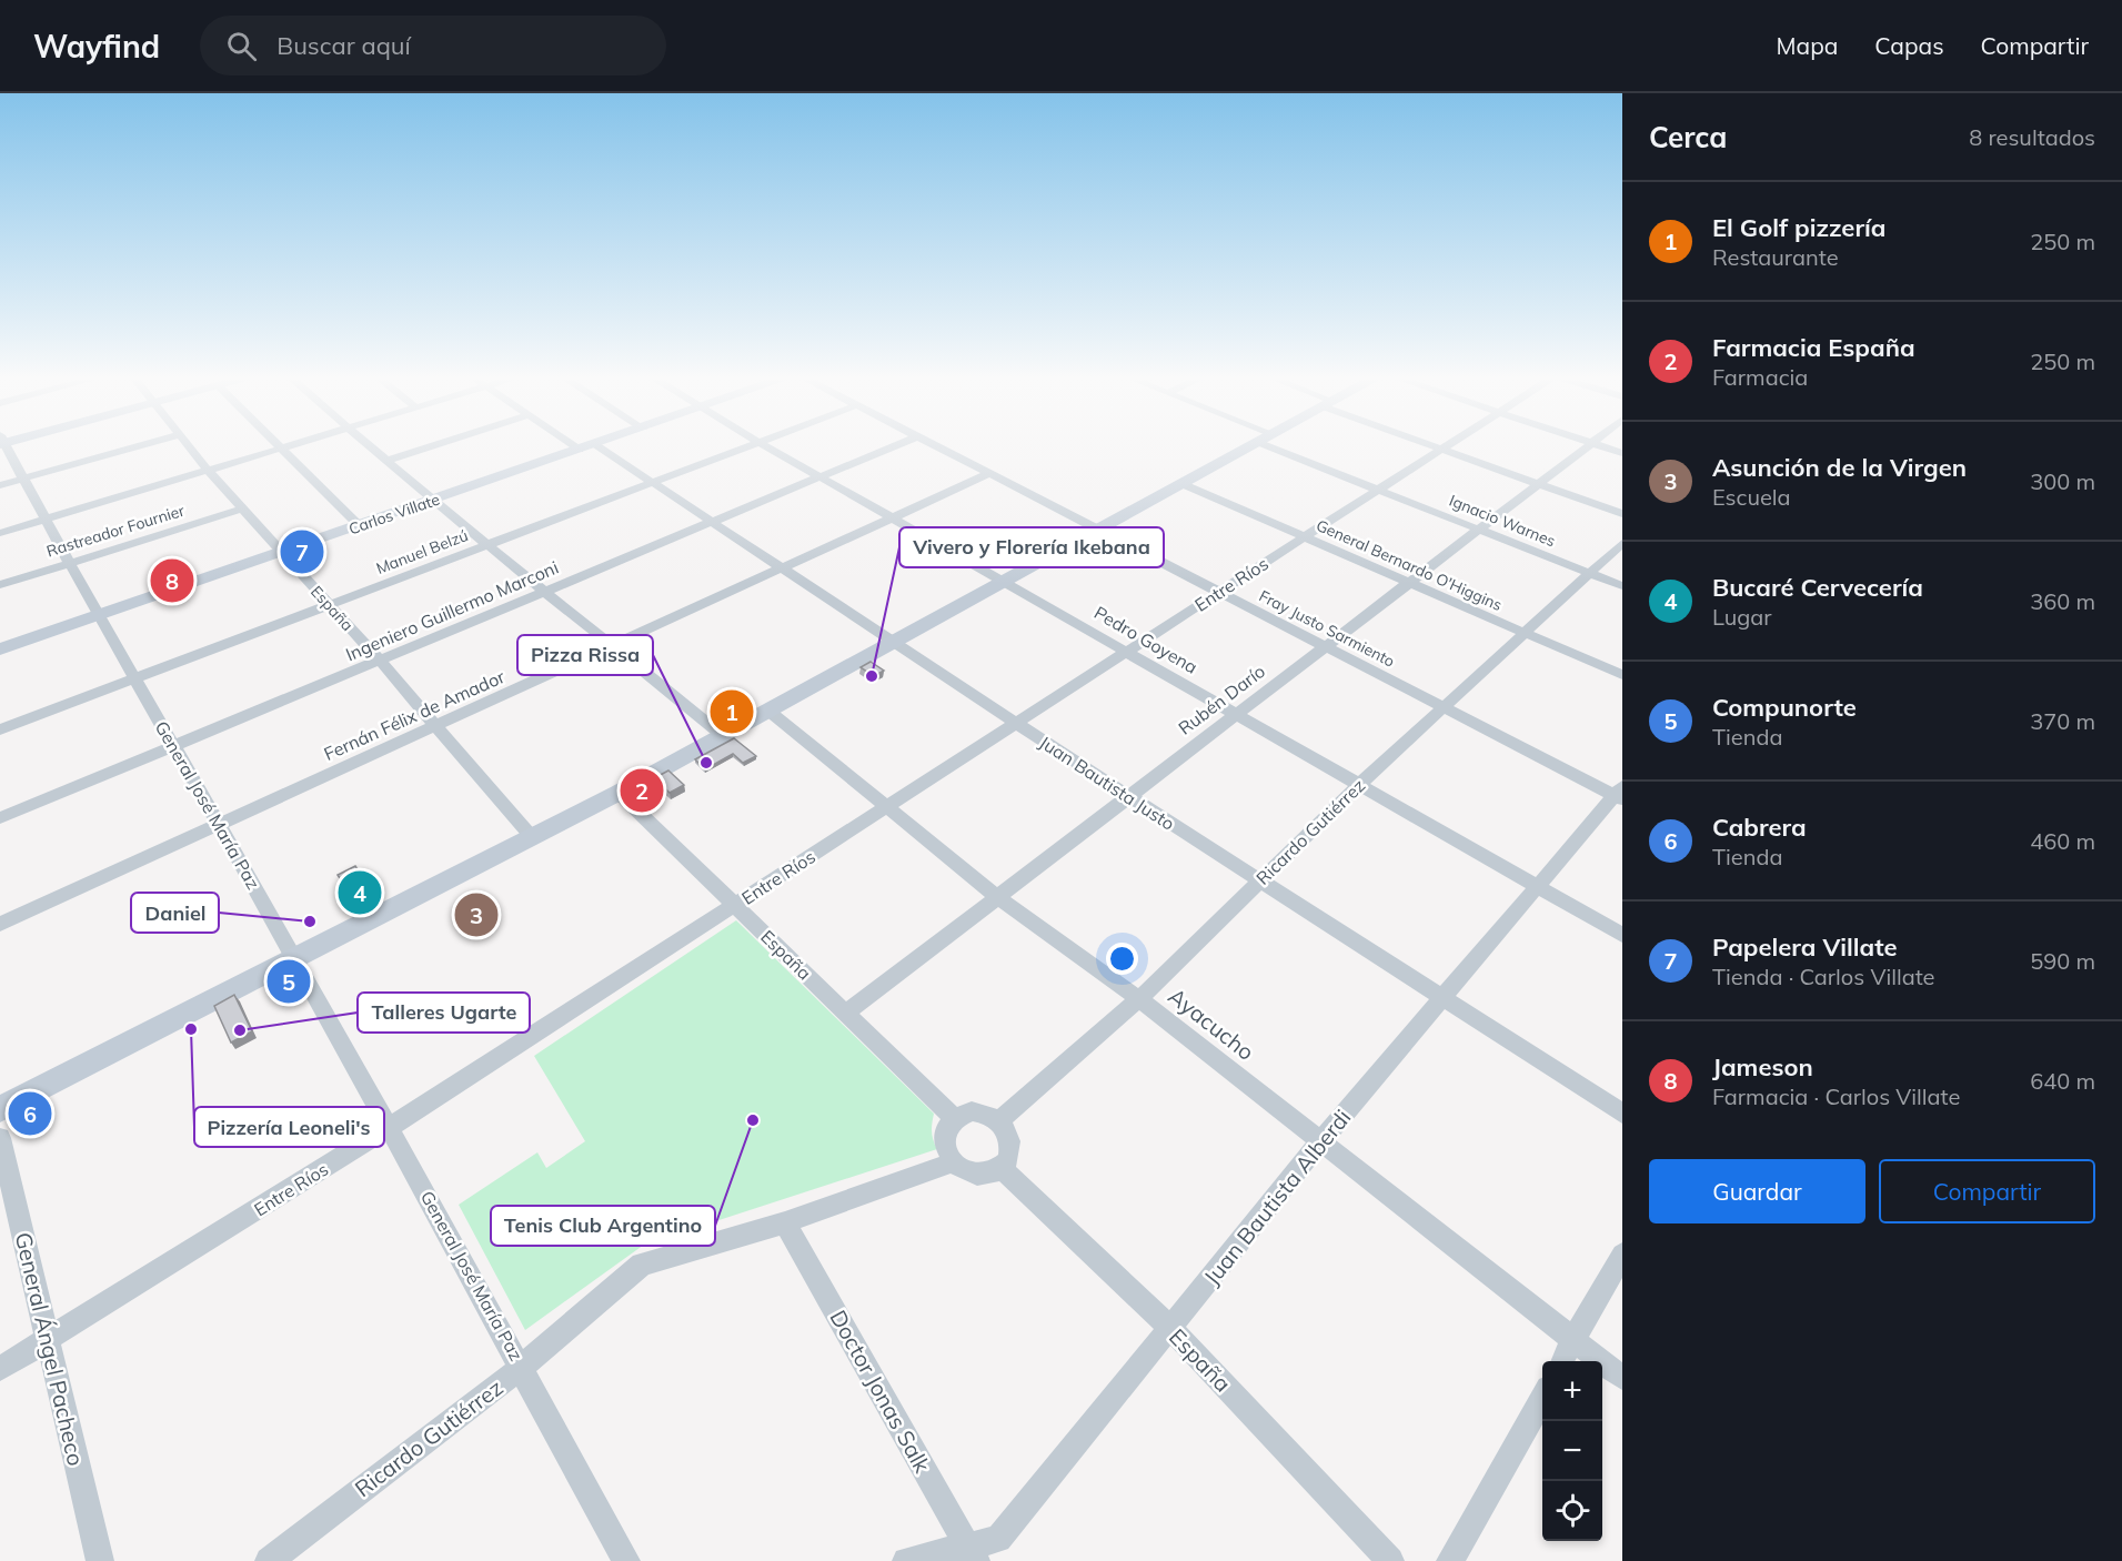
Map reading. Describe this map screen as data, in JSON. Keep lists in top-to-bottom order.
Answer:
{
  "streets": {
    "street": [
      "Carlos Villate",
      "Ignacio Warnes",
      "Rastreador Fournier",
      "Manuel Belzú",
      "General Bernardo O'Higgins",
      "Entre Ríos",
      "España",
      "Ingeniero Guillermo Marconi",
      "Fray Justo Sarmiento",
      "Pedro Goyena",
      "Rubén Darío",
      "Fernán Félix de Amador",
      "Juan Bautista Justo",
      "General José María Paz",
      "Ricardo Gutiérrez",
      "Ayacucho",
      "Juan Bautista Alberdi",
      "General Ángel Pacheco",
      "Doctor Jonas Salk"
    ]
  },
  "crossings": [
    ["Carlos Villate", "España"],
    ["Carlos Villate", "General José María Paz"],
    ["Ignacio Warnes", "Entre Ríos"],
    ["Ignacio Warnes", "Rubén Darío"],
    ["Ignacio Warnes", "Ricardo Gutiérrez"],
    ["Rastreador Fournier", "España"],
    ["Rastreador Fournier", "General José María Paz"],
    ["Manuel Belzú", "España"],
    ["Manuel Belzú", "Juan Bautista Justo"],
    ["Manuel Belzú", "General José María Paz"],
    ["General Bernardo O'Higgins", "Entre Ríos"],
    ["General Bernardo O'Higgins", "Rubén Darío"],
    ["General Bernardo O'Higgins", "Ricardo Gutiérrez"],
    ["Entre Ríos", "España"],
    ["Entre Ríos", "Fray Justo Sarmiento"],
    ["Entre Ríos", "Pedro Goyena"],
    ["Entre Ríos", "Juan Bautista Justo"],
    ["Entre Ríos", "General José María Paz"],
    ["Entre Ríos", "Ayacucho"],
    ["Entre Ríos", "General Ángel Pacheco"],
    ["España", "Ingeniero Guillermo Marconi"],
    ["España", "Rubén Darío"],
    ["España", "Fernán Félix de Amador"],
    ["España", "Ricardo Gutiérrez"],
    ["España", "Juan Bautista Alberdi"],
    ["Ingeniero Guillermo Marconi", "Pedro Goyena"],
    ["Ingeniero Guillermo Marconi", "Juan Bautista Justo"],
    ["Ingeniero Guillermo Marconi", "General José María Paz"],
    ["Fray Justo Sarmiento", "Rubén Darío"],
    ["Fray Justo Sarmiento", "Fernán Félix de Amador"],
    ["Fray Justo Sarmiento", "Ricardo Gutiérrez"],
    ["Fray Justo Sarmiento", "Juan Bautista Alberdi"],
    ["Pedro Goyena", "Rubén Darío"],
    ["Pedro Goyena", "Fernán Félix de Amador"],
    ["Pedro Goyena", "Ricardo Gutiérrez"],
    ["Pedro Goyena", "Juan Bautista Alberdi"],
    ["Rubén Darío", "Juan Bautista Justo"],
    ["Rubén Darío", "Ayacucho"],
    ["Fernán Félix de Amador", "Juan Bautista Justo"],
    ["Fernán Félix de Amador", "General José María Paz"],
    ["Juan Bautista Justo", "Ricardo Gutiérrez"],
    ["Juan Bautista Justo", "Juan Bautista Alberdi"],
    ["General José María Paz", "Ricardo Gutiérrez"],
    ["Ricardo Gutiérrez", "Ayacucho"],
    ["Ricardo Gutiérrez", "Doctor Jonas Salk"],
    ["Ayacucho", "Juan Bautista Alberdi"],
    ["Juan Bautista Alberdi", "Doctor Jonas Salk"]
  ],
  "places": [
    "Vivero y Florería Ikebana",
    "Pizza Rissa",
    "Daniel",
    "Pizzería Leoneli's",
    "Talleres Ugarte",
    "Tenis Club Argentino"
  ],
  "page": {
    "header": "Wayfind",
    "search": "Buscar aquí",
    "nav": ["Mapa", "Capas", "Compartir"],
    "heading": ["Cerca", "8 resultados"],
    "list": [
      {
        "mark": "1",
        "name": "El Golf pizzería",
        "note": "Restaurante",
        "value": "250 m"
      },
      {
        "mark": "2",
        "name": "Farmacia España",
        "note": "Farmacia",
        "value": "250 m"
      },
      {
        "mark": "3",
        "name": "Asunción de la Virgen",
        "note": "Escuela",
        "value": "300 m"
      },
      {
        "mark": "4",
        "name": "Bucaré Cervecería",
        "note": "Lugar",
        "value": "360 m"
      },
      {
        "mark": "5",
        "name": "Compunorte",
        "note": "Tienda",
        "value": "370 m"
      },
      {
        "mark": "6",
        "name": "Cabrera",
        "note": "Tienda",
        "value": "460 m"
      },
      {
        "mark": "7",
        "name": "Papelera Villate",
        "note": "Tienda · Carlos Villate",
        "value": "590 m"
      },
      {
        "mark": "8",
        "name": "Jameson",
        "note": "Farmacia · Carlos Villate",
        "value": "640 m"
      }
    ],
    "pins": [
      "7",
      "8",
      "1",
      "2",
      "4",
      "3",
      "5",
      "6"
    ],
    "buttons": ["Guardar", "Compartir"],
    "map_buttons": ["+", "−"]
  }
}
